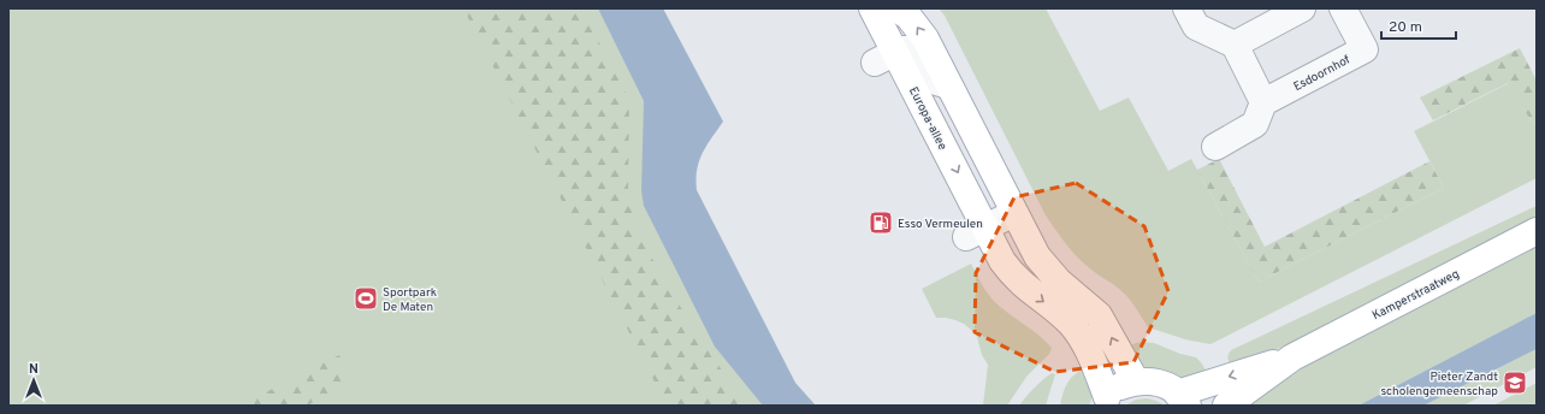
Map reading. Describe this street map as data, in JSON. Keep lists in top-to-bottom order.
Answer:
{
  "streets": {
    "main road": ["Europa-allee", "Kamperstraatweg"],
    "street": ["Esdoornhof"]
  },
  "places": {
    "fuel station": ["Esso Vermeulen"],
    "sports": ["Sportpark De Maten"],
    "school or university": ["Pieter Zandt scholengemeenschap"]
  },
  "scale_bar": "20 m",
  "north": "top"
}
